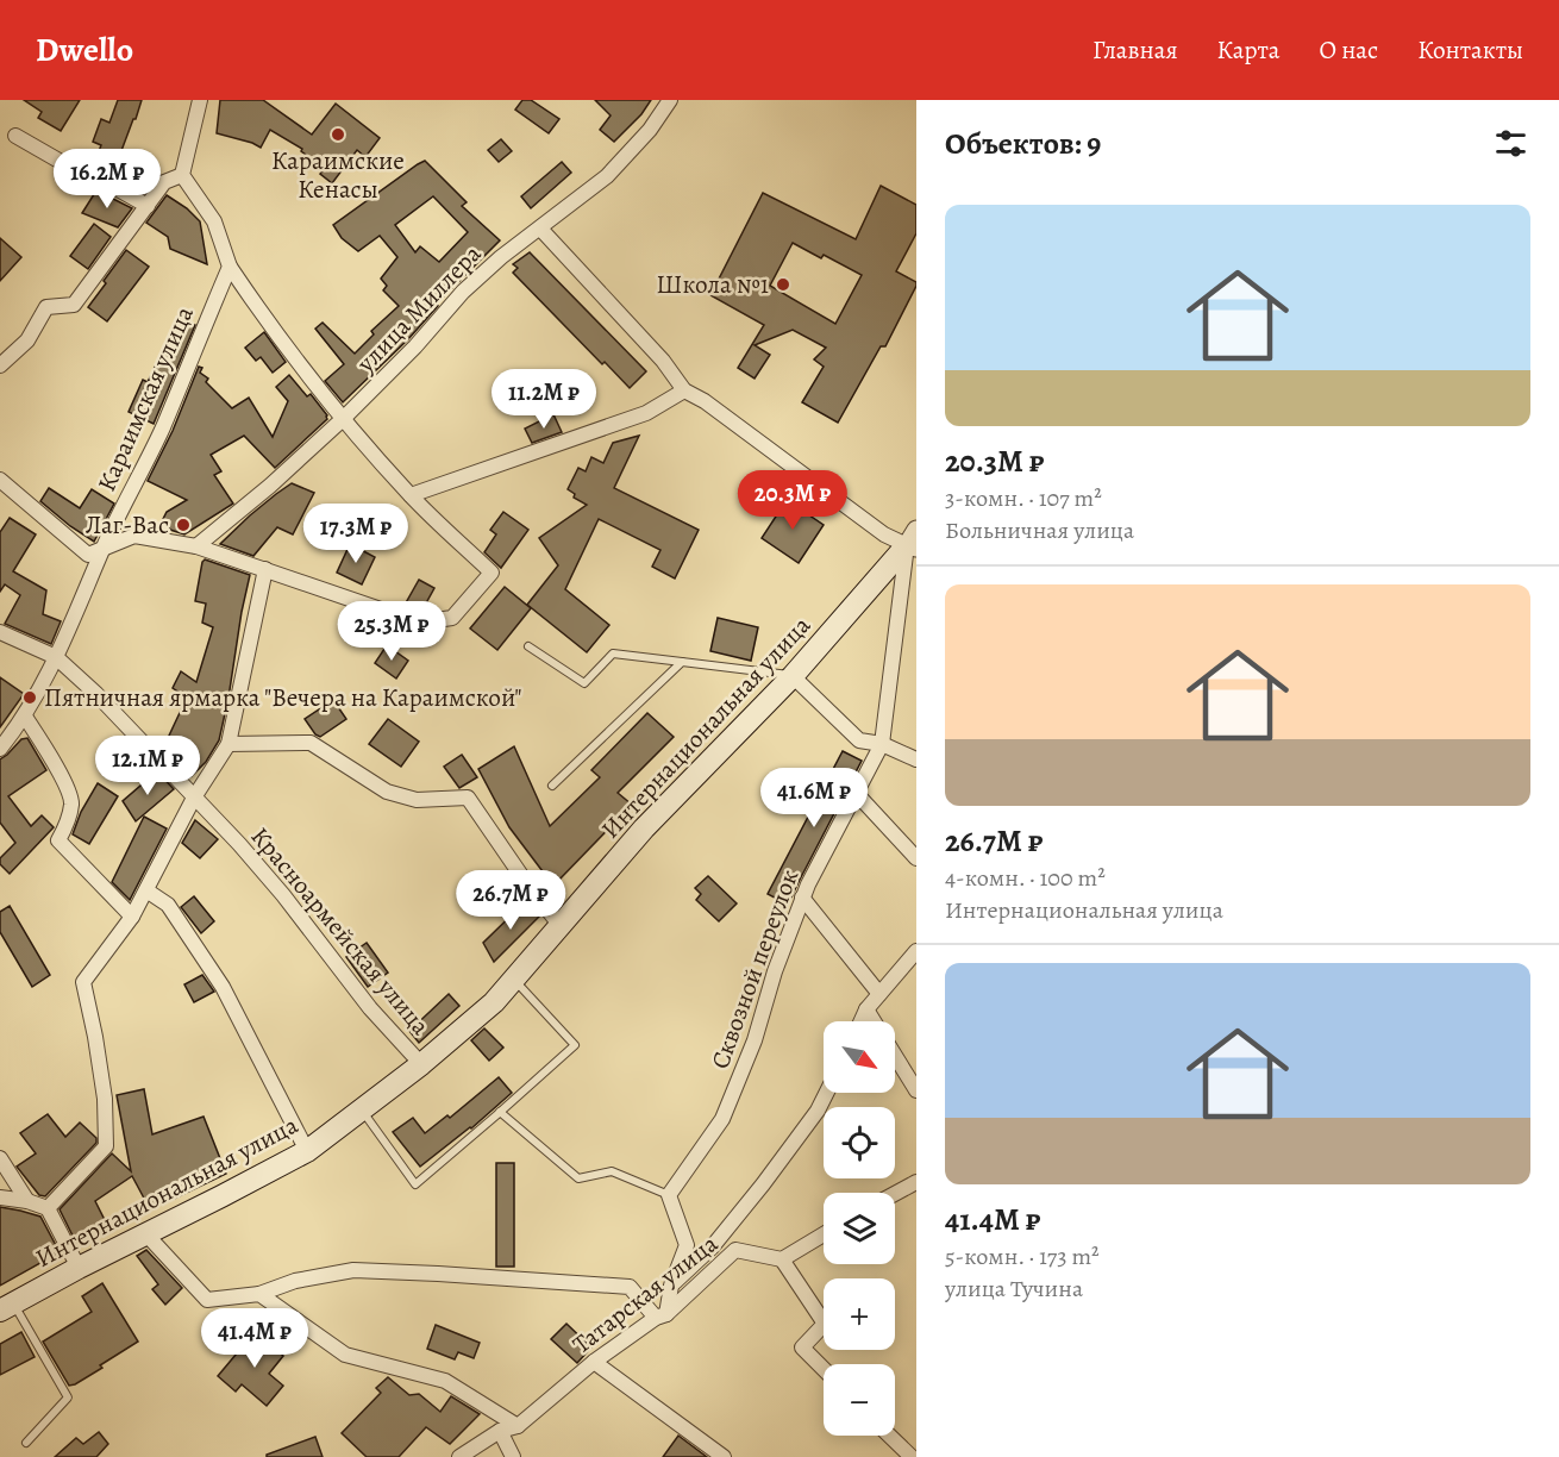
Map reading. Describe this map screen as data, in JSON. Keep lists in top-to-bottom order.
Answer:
{
  "streets": {
    "main road": ["Интернациональная улица"],
    "street": [
      "улица Миллера",
      "Караимская улица",
      "Красноармейская улица",
      "Сквозной переулок",
      "Татарская улица"
    ]
  },
  "crossings": [
    ["Караимская улица", "Красноармейская улица"],
    ["Интернациональная улица", "Красноармейская улица"],
    ["Интернациональная улица", "Сквозной переулок"]
  ],
  "places": [
    "Караимские Кенасы",
    "Школа №1",
    "Лаг-Вас",
    "Пятничная ярмарка \"Вечера на Караимской\""
  ],
  "north": "bottom right",
  "page": {
    "header": "Dwello",
    "nav": [
      "Главная",
      "Карта",
      "О нас",
      "Контакты"
    ],
    "heading": "Объектов: 9",
    "price": [
      "16.2M ₽",
      "11.2M ₽",
      "20.3M ₽",
      "17.3M ₽",
      "25.3M ₽",
      "12.1M ₽",
      "41.6M ₽",
      "26.7M ₽",
      "41.4M ₽"
    ],
    "list": [
      {
        "name": "20.3M ₽",
        "note": "3-комн. · 107 m² · Больничная улица"
      },
      {
        "name": "26.7M ₽",
        "note": "4-комн. · 100 m² · Интернациональная улица"
      },
      {
        "name": "41.4M ₽",
        "note": "5-комн. · 173 m² · улица Тучина"
      }
    ],
    "map_buttons": ["+", "−"]
  }
}
